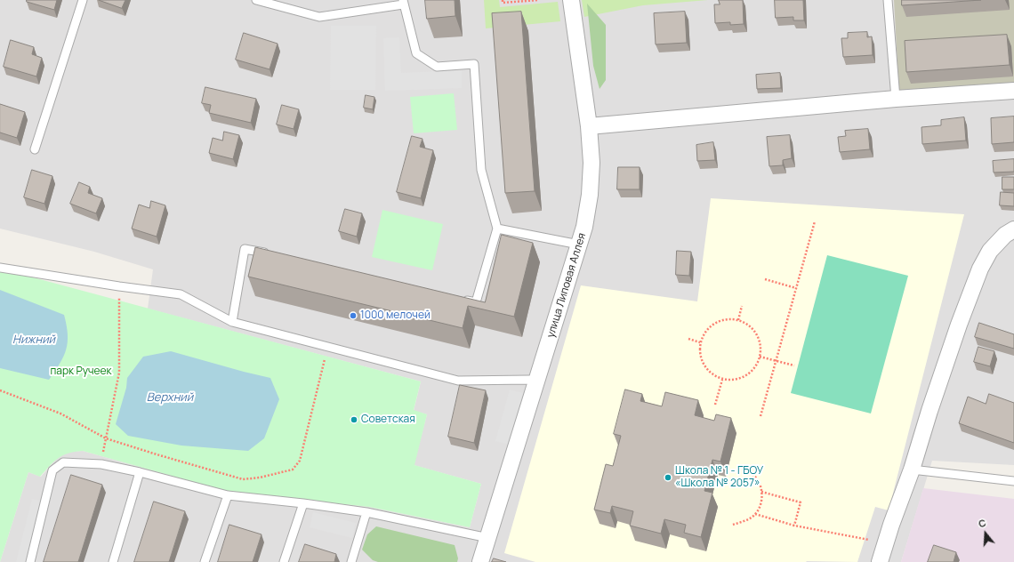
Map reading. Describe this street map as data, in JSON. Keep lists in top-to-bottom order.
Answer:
{
  "streets": {
    "street": ["улица Липовая Аллея"]
  },
  "water": ["Нижний", "Верхний"],
  "parks": ["парк Ручеек"],
  "places": ["1000 мелочей", "Советская", "Школа № 1 - ГБОУ «Школа № 2057»"],
  "north": "top"
}
